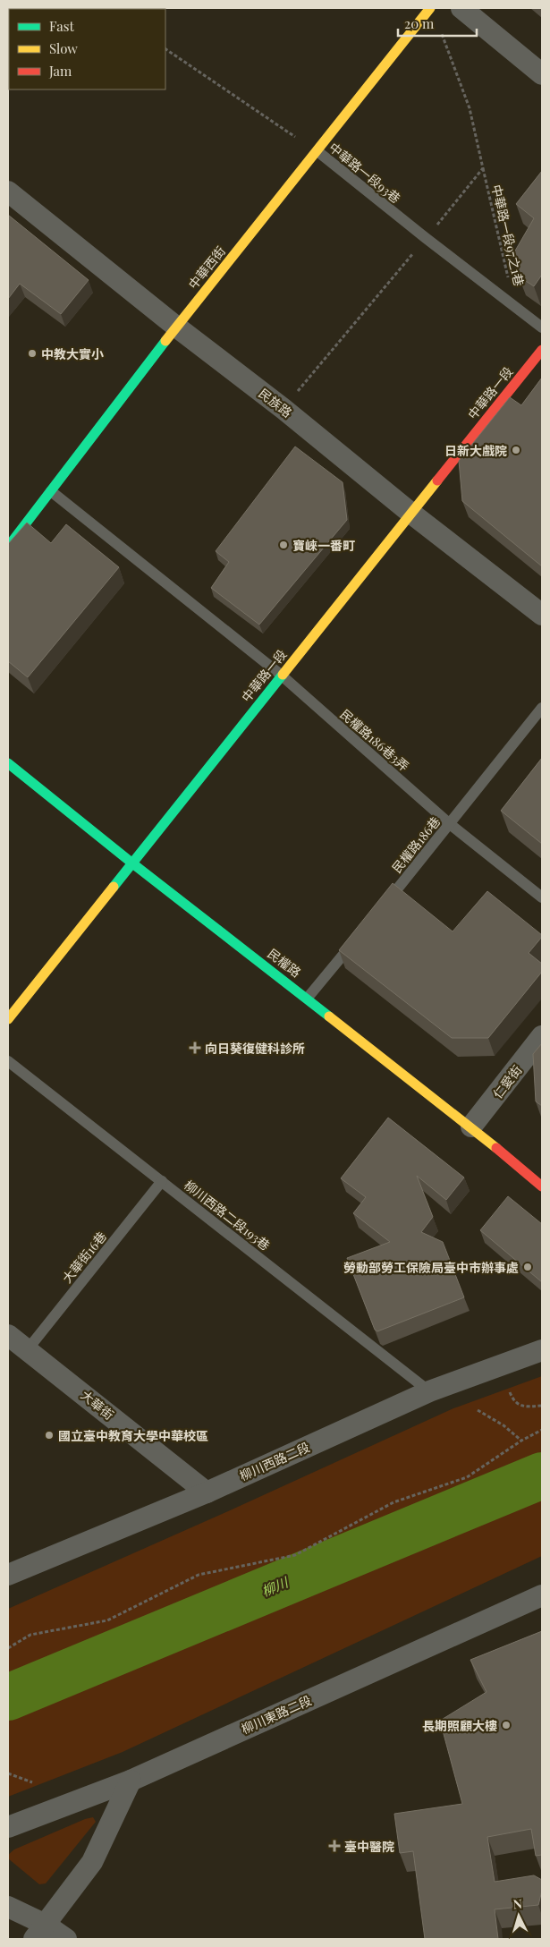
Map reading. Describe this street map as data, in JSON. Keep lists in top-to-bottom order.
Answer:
{
  "streets": {
    "street": [
      "中華西街",
      "中華路一段",
      "民族路",
      "民權路",
      "仁愛街",
      "大華街",
      "柳川西路二段",
      "柳川東路二段"
    ],
    "lane": [
      "中華路一段93巷",
      "民權路186巷3弄",
      "民權路186巷",
      "柳川西路二段193巷",
      "大華街16巷"
    ],
    "path": ["中華路一段97之1巷"]
  },
  "crossings": [
    ["中華路一段93巷", "中華路一段97之1巷"],
    ["中華路一段93巷", "中華西街"],
    ["中華西街", "民族路"],
    ["中華西街", "民權路186巷3弄"],
    ["中華路一段", "民族路"],
    ["中華路一段", "民權路186巷3弄"],
    ["中華路一段", "民權路"],
    ["民權路186巷3弄", "民權路186巷"],
    ["民權路", "仁愛街"],
    ["柳川西路二段193巷", "大華街16巷"],
    ["柳川西路二段193巷", "柳川西路二段"],
    ["大華街16巷", "大華街"],
    ["大華街", "柳川西路二段"]
  ],
  "water": ["柳川"],
  "places": {
    "other": [
      "中教大實小",
      "日新大戲院",
      "寶崍一番町",
      "勞動部勞工保險局臺中市辦事處",
      "國立臺中教育大學中華校區",
      "長期照顧大樓"
    ],
    "health": ["向日葵復健科診所", "臺中醫院"]
  },
  "legend": ["Fast", "Slow", "Jam"],
  "scale_bar": "20 m",
  "north": "top"
}
